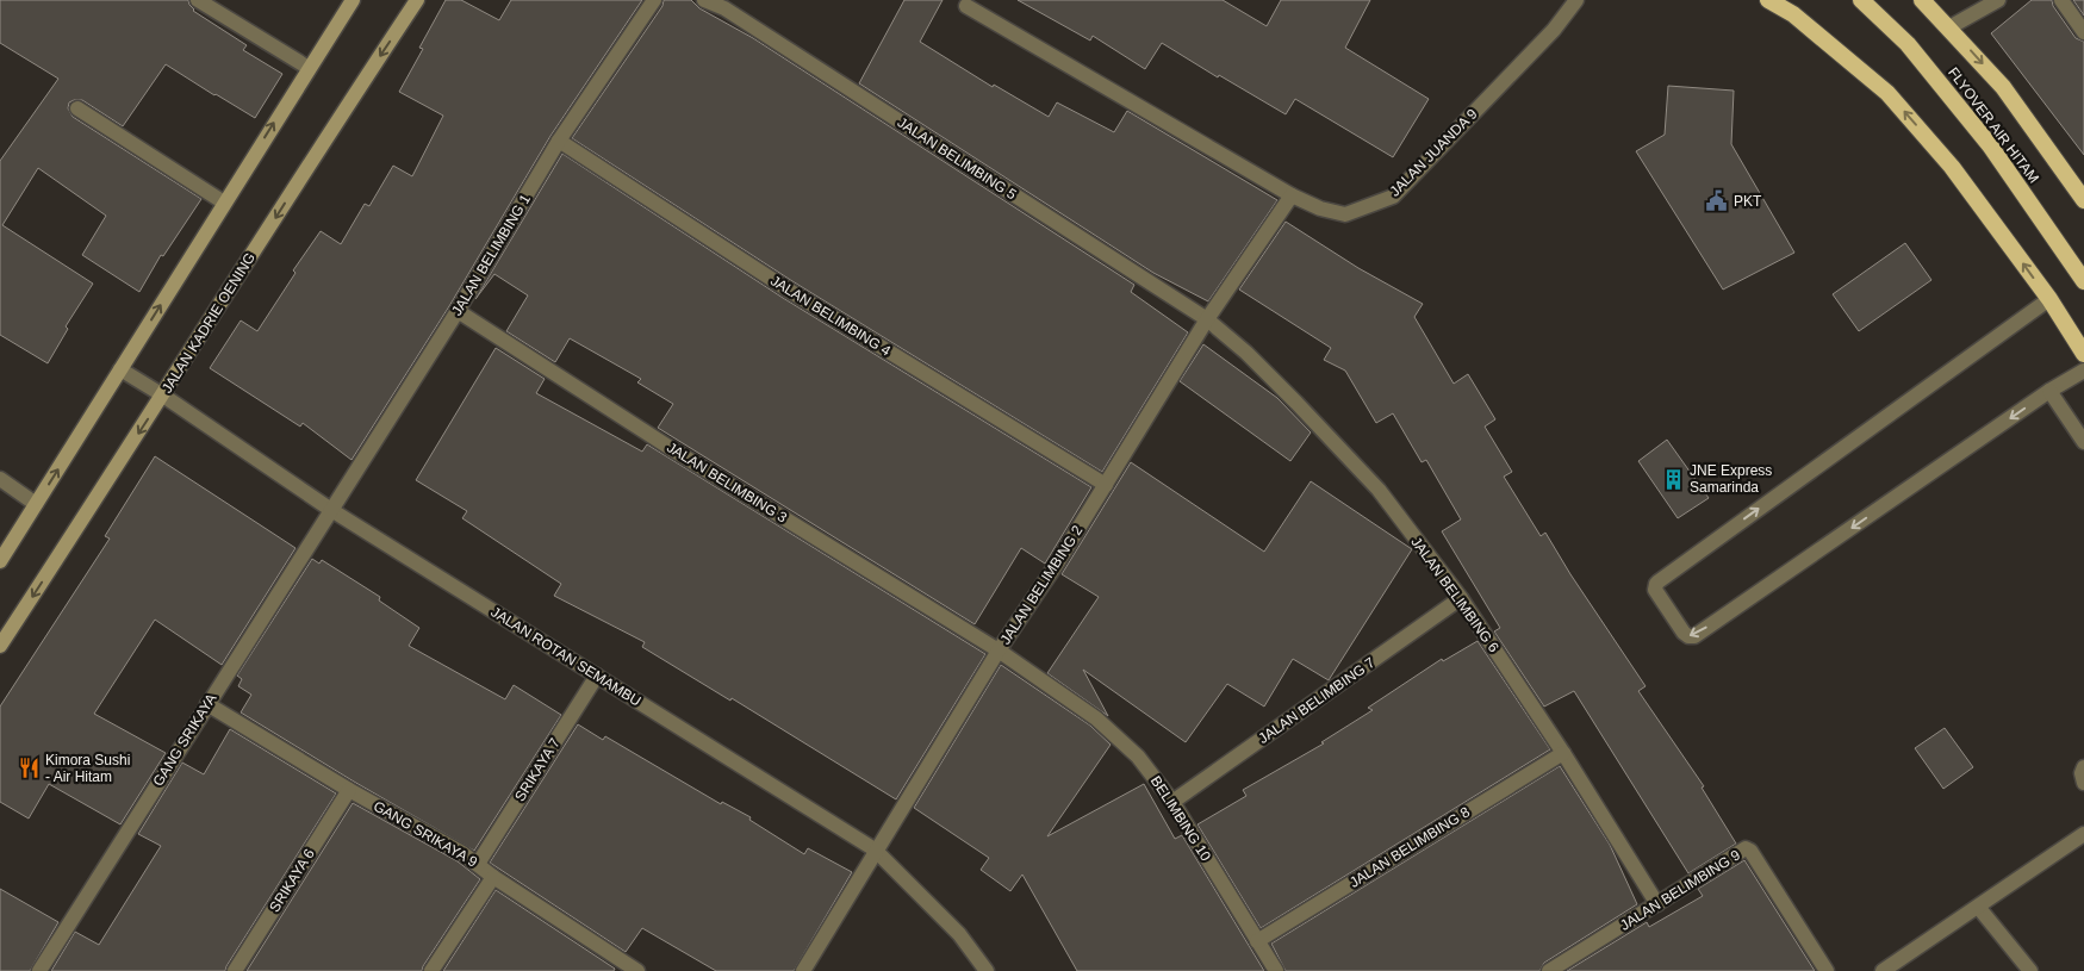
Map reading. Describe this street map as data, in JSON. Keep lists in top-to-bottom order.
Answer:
{
  "streets": {
    "highway": ["FLYOVER AIR HITAM"],
    "main road": ["JALAN KADRIE OENING"],
    "street": [
      "JALAN JUANDA 9",
      "JALAN BELIMBING 5",
      "JALAN BELIMBING 1",
      "JALAN BELIMBING 4",
      "JALAN BELIMBING 3",
      "JALAN BELIMBING 2",
      "JALAN BELIMBING 6",
      "JALAN ROTAN SEMAMBU",
      "JALAN BELIMBING 7",
      "GANG SRIKAYA",
      "SRIKAYA 7",
      "BELIMBING 10",
      "GANG SRIKAYA 9",
      "JALAN BELIMBING 8",
      "SRIKAYA 6",
      "JALAN BELIMBING 9"
    ]
  },
  "crossings": [
    ["JALAN BELIMBING 5", "JALAN BELIMBING 2"],
    ["JALAN BELIMBING 5", "JALAN BELIMBING 6"],
    ["JALAN BELIMBING 1", "JALAN BELIMBING 4"],
    ["JALAN BELIMBING 1", "JALAN BELIMBING 3"],
    ["JALAN BELIMBING 1", "JALAN ROTAN SEMAMBU"],
    ["JALAN BELIMBING 1", "GANG SRIKAYA"],
    ["JALAN BELIMBING 4", "JALAN BELIMBING 2"],
    ["JALAN KADRIE OENING", "JALAN ROTAN SEMAMBU"],
    ["JALAN BELIMBING 3", "JALAN BELIMBING 2"],
    ["JALAN BELIMBING 3", "BELIMBING 10"],
    ["JALAN BELIMBING 2", "JALAN BELIMBING 6"],
    ["JALAN BELIMBING 2", "JALAN ROTAN SEMAMBU"],
    ["JALAN BELIMBING 2", "BELIMBING 10"],
    ["JALAN BELIMBING 6", "JALAN BELIMBING 7"],
    ["JALAN BELIMBING 6", "JALAN BELIMBING 8"],
    ["JALAN BELIMBING 6", "JALAN BELIMBING 9"],
    ["JALAN ROTAN SEMAMBU", "GANG SRIKAYA"],
    ["JALAN ROTAN SEMAMBU", "SRIKAYA 7"],
    ["JALAN BELIMBING 7", "BELIMBING 10"],
    ["GANG SRIKAYA", "GANG SRIKAYA 9"],
    ["SRIKAYA 7", "GANG SRIKAYA 9"],
    ["BELIMBING 10", "JALAN BELIMBING 8"],
    ["GANG SRIKAYA 9", "SRIKAYA 6"]
  ],
  "places": {
    "public building": ["PKT"],
    "building": ["JNE Express Samarinda"],
    "restaurant": ["Kimora Sushi - Air Hitam"]
  }
}
